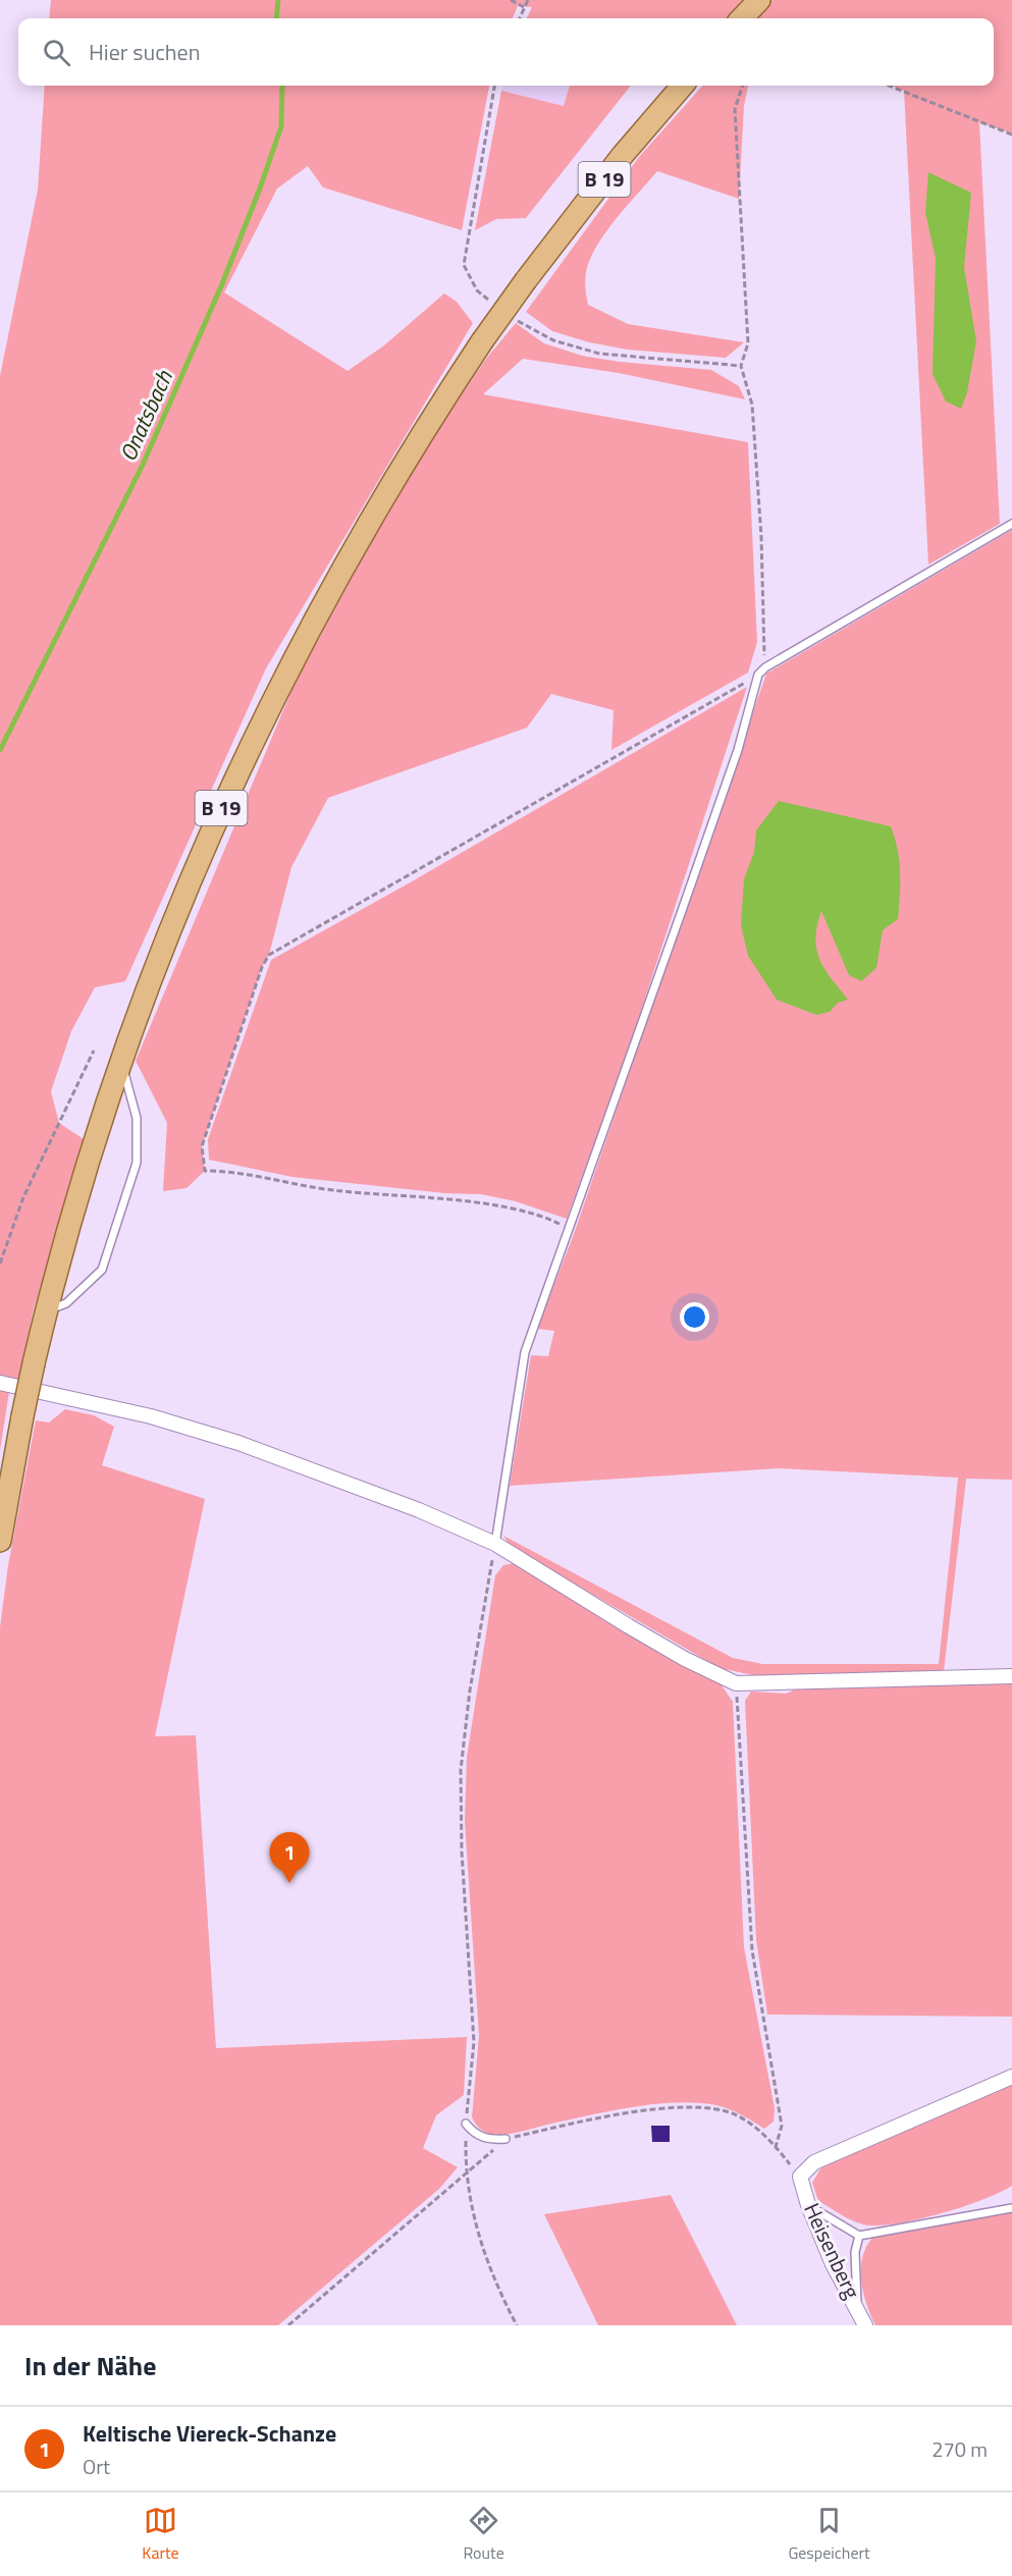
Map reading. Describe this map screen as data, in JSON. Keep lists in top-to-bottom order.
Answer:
{
  "streets": {
    "main road": ["B 19"],
    "street": ["Heisenberg"]
  },
  "water": ["Onatsbach"],
  "page": {
    "search": "Hier suchen",
    "pins": "1",
    "heading": "In der Nähe",
    "list": [
      {
        "mark": "1",
        "name": "Keltische Viereck-Schanze",
        "note": "Ort",
        "value": "270 m"
      }
    ],
    "nav": ["Karte", "Route", "Gespeichert"]
  }
}
